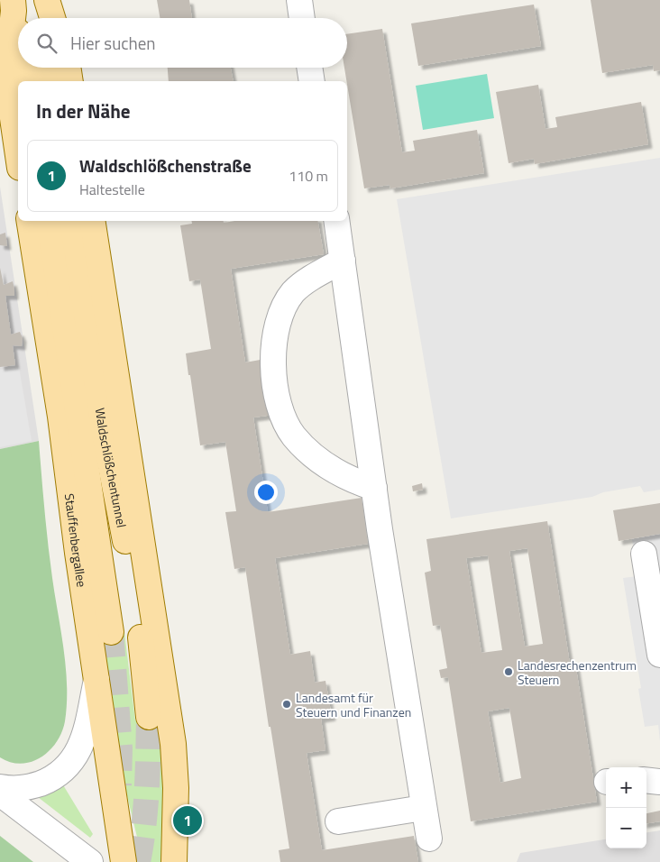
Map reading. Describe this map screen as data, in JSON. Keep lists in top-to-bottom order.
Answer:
{
  "streets": {
    "main road": ["Waldschlößchentunnel", "Stauffenbergallee"]
  },
  "places": ["Landesrechenzentrum Steuern", "Landesamt für Steuern und Finanzen"],
  "page": {
    "search": "Hier suchen",
    "heading": "In der Nähe",
    "list": [
      {
        "mark": "1",
        "name": "Waldschlößchenstraße",
        "note": "Haltestelle",
        "value": "110 m"
      }
    ],
    "map_buttons": ["+", "−"],
    "pins": "1"
  }
}
